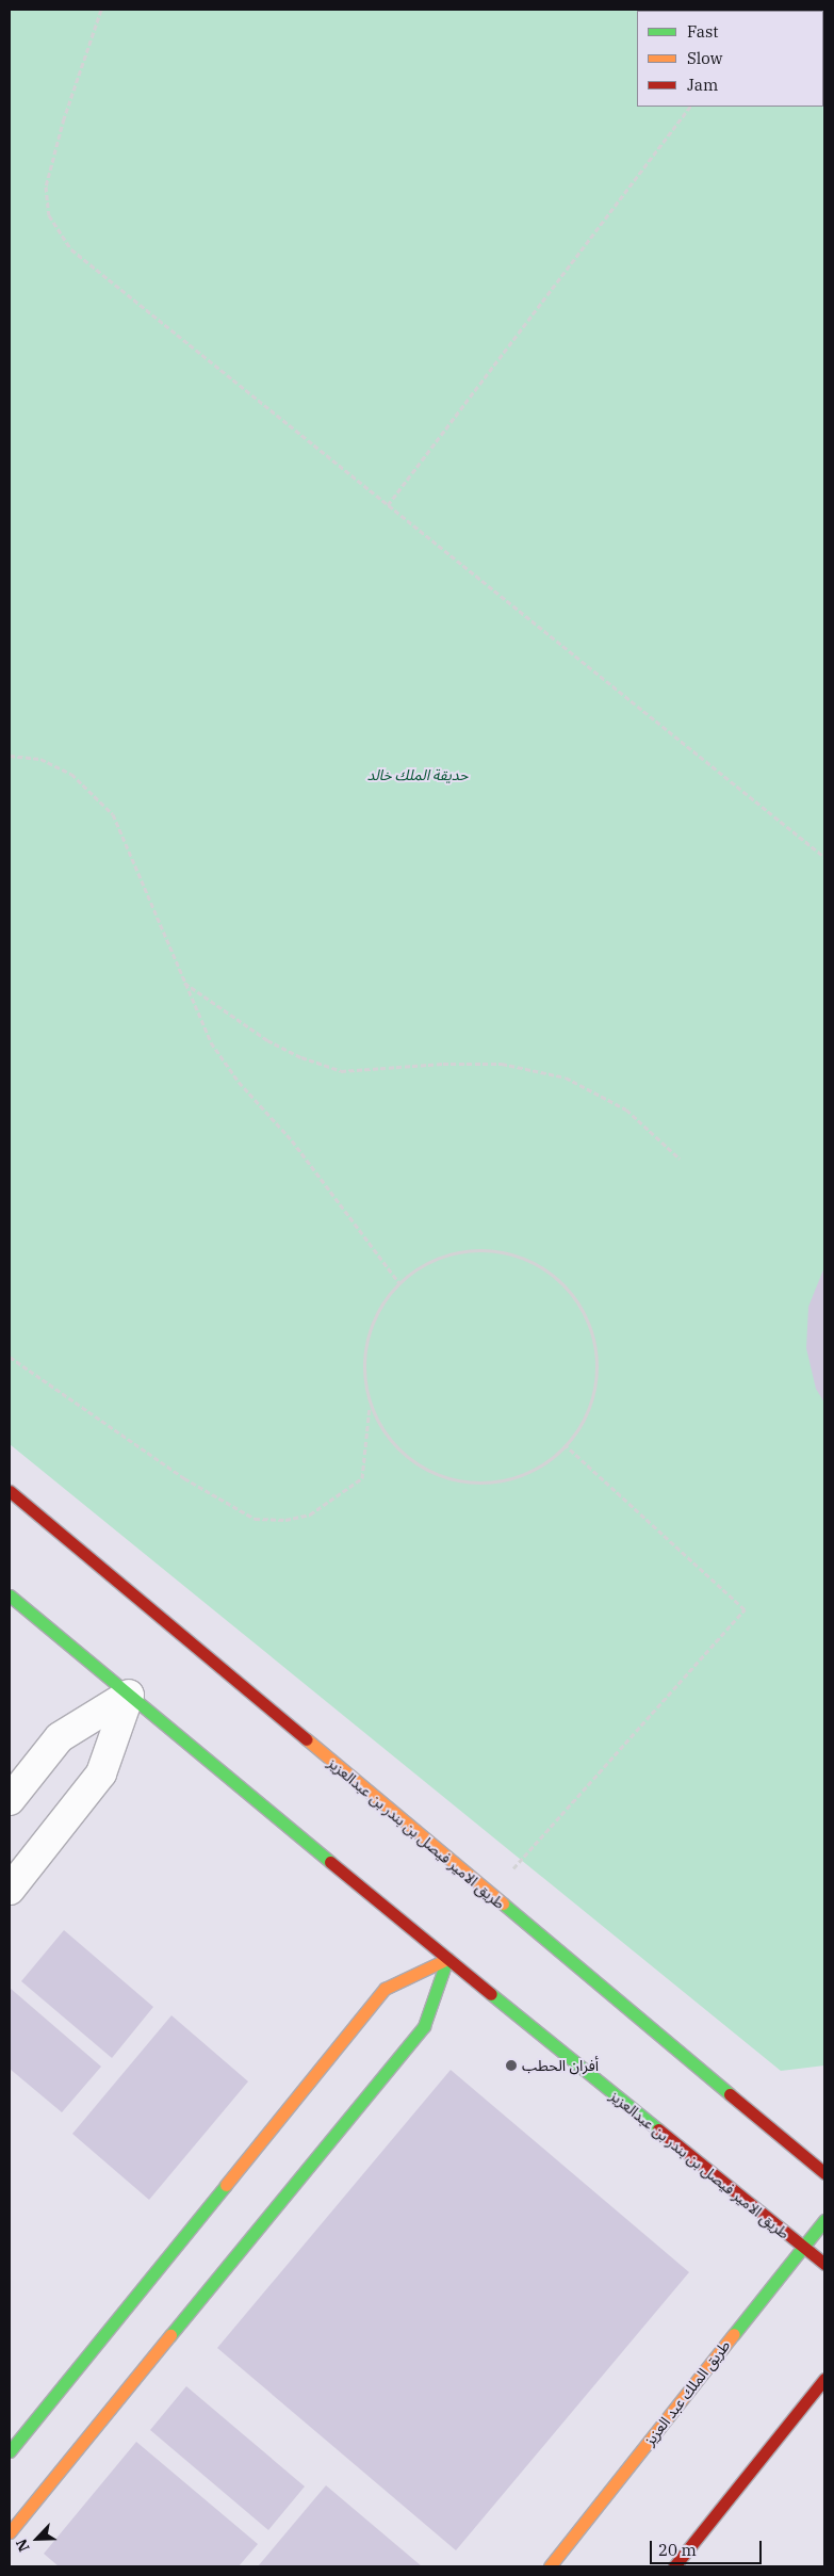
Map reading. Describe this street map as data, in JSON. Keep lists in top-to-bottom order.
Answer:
{
  "streets": {
    "main road": ["طريق الامير فيصل بن بندر بن عبدالعزيز", "طريق الملك عبد العزيز"]
  },
  "crossings": [
    ["طريق الامير فيصل بن بندر بن عبدالعزيز", "طريق الملك عبد العزيز"]
  ],
  "parks": ["حديقة الملك خالد"],
  "places": ["أفران الحطب"],
  "legend": ["Fast", "Slow", "Jam"],
  "scale_bar": "20 m",
  "north": "bottom left"
}
